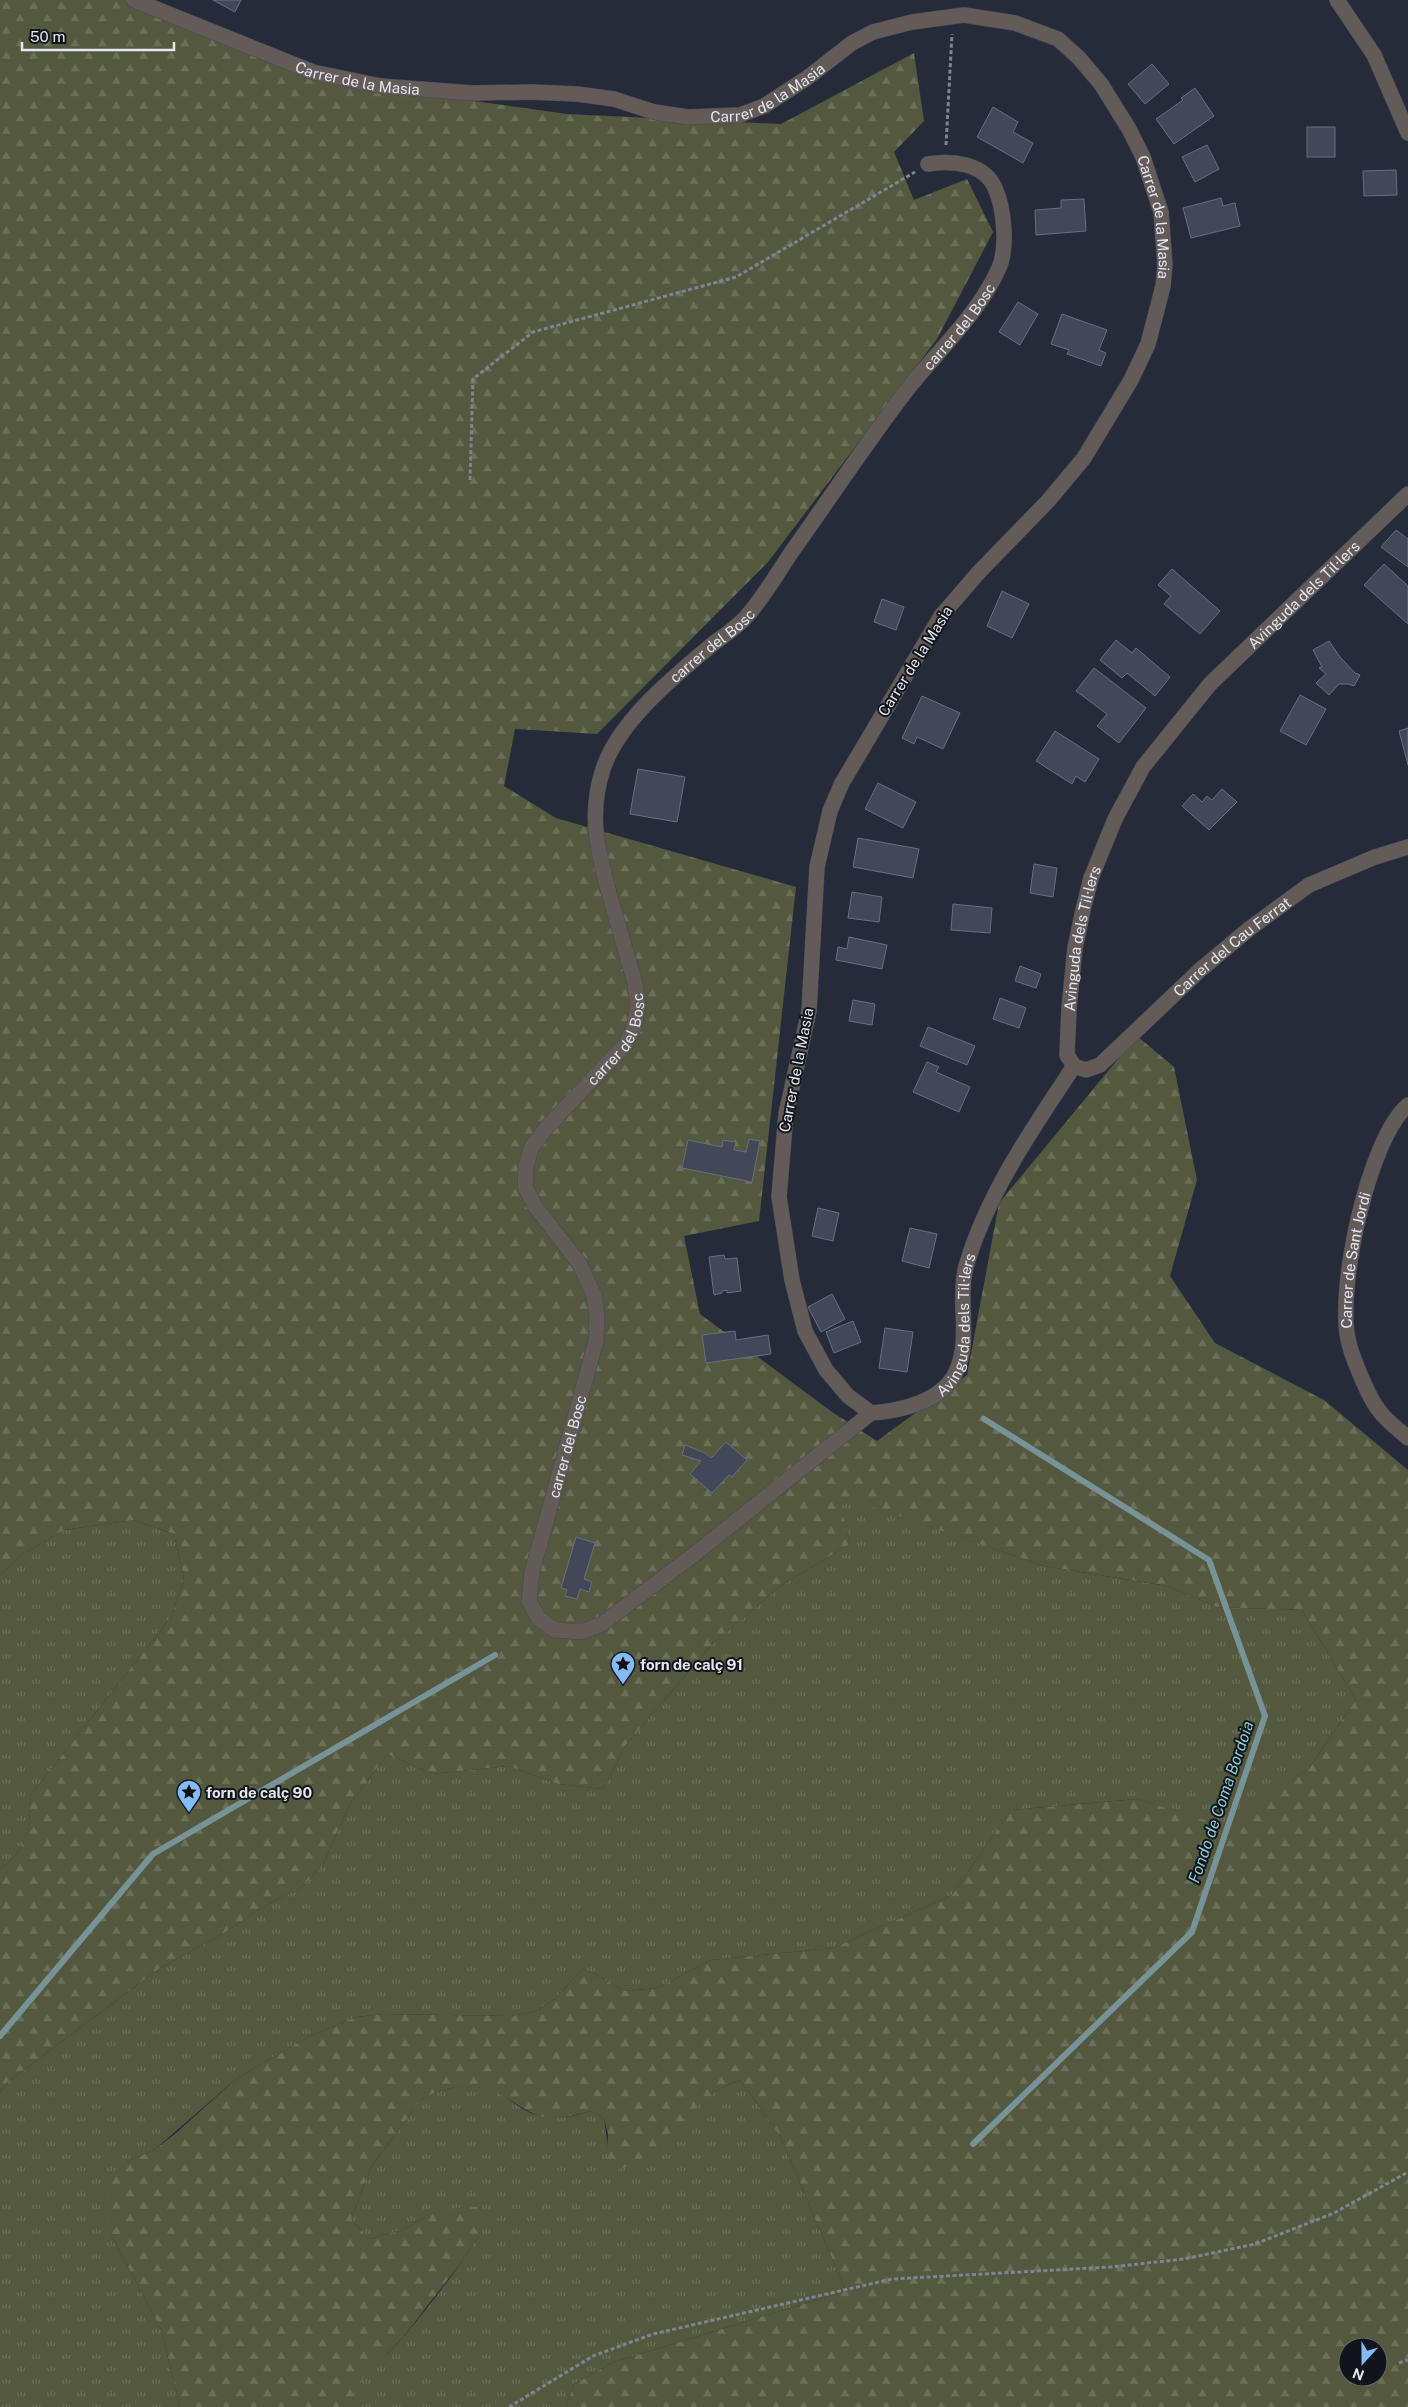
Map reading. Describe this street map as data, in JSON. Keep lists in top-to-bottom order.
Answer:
{
  "streets": {
    "street": [
      "Carrer de la Masia",
      "carrer del Bosc",
      "Avinguda dels Til·lers",
      "Carrer del Cau Ferrat",
      "Carrer de Sant Jordi"
    ]
  },
  "crossings": [
    ["Carrer de la Masia", "carrer del Bosc"],
    ["Carrer de la Masia", "Avinguda dels Til·lers"],
    ["carrer del Bosc", "Avinguda dels Til·lers"],
    ["Avinguda dels Til·lers", "Carrer del Cau Ferrat"]
  ],
  "water": ["Fondo de Coma Bordoia"],
  "places": {
    "place": ["forn de calç 91", "forn de calç 90"]
  },
  "scale_bar": "50 m",
  "north": "bottom"
}
